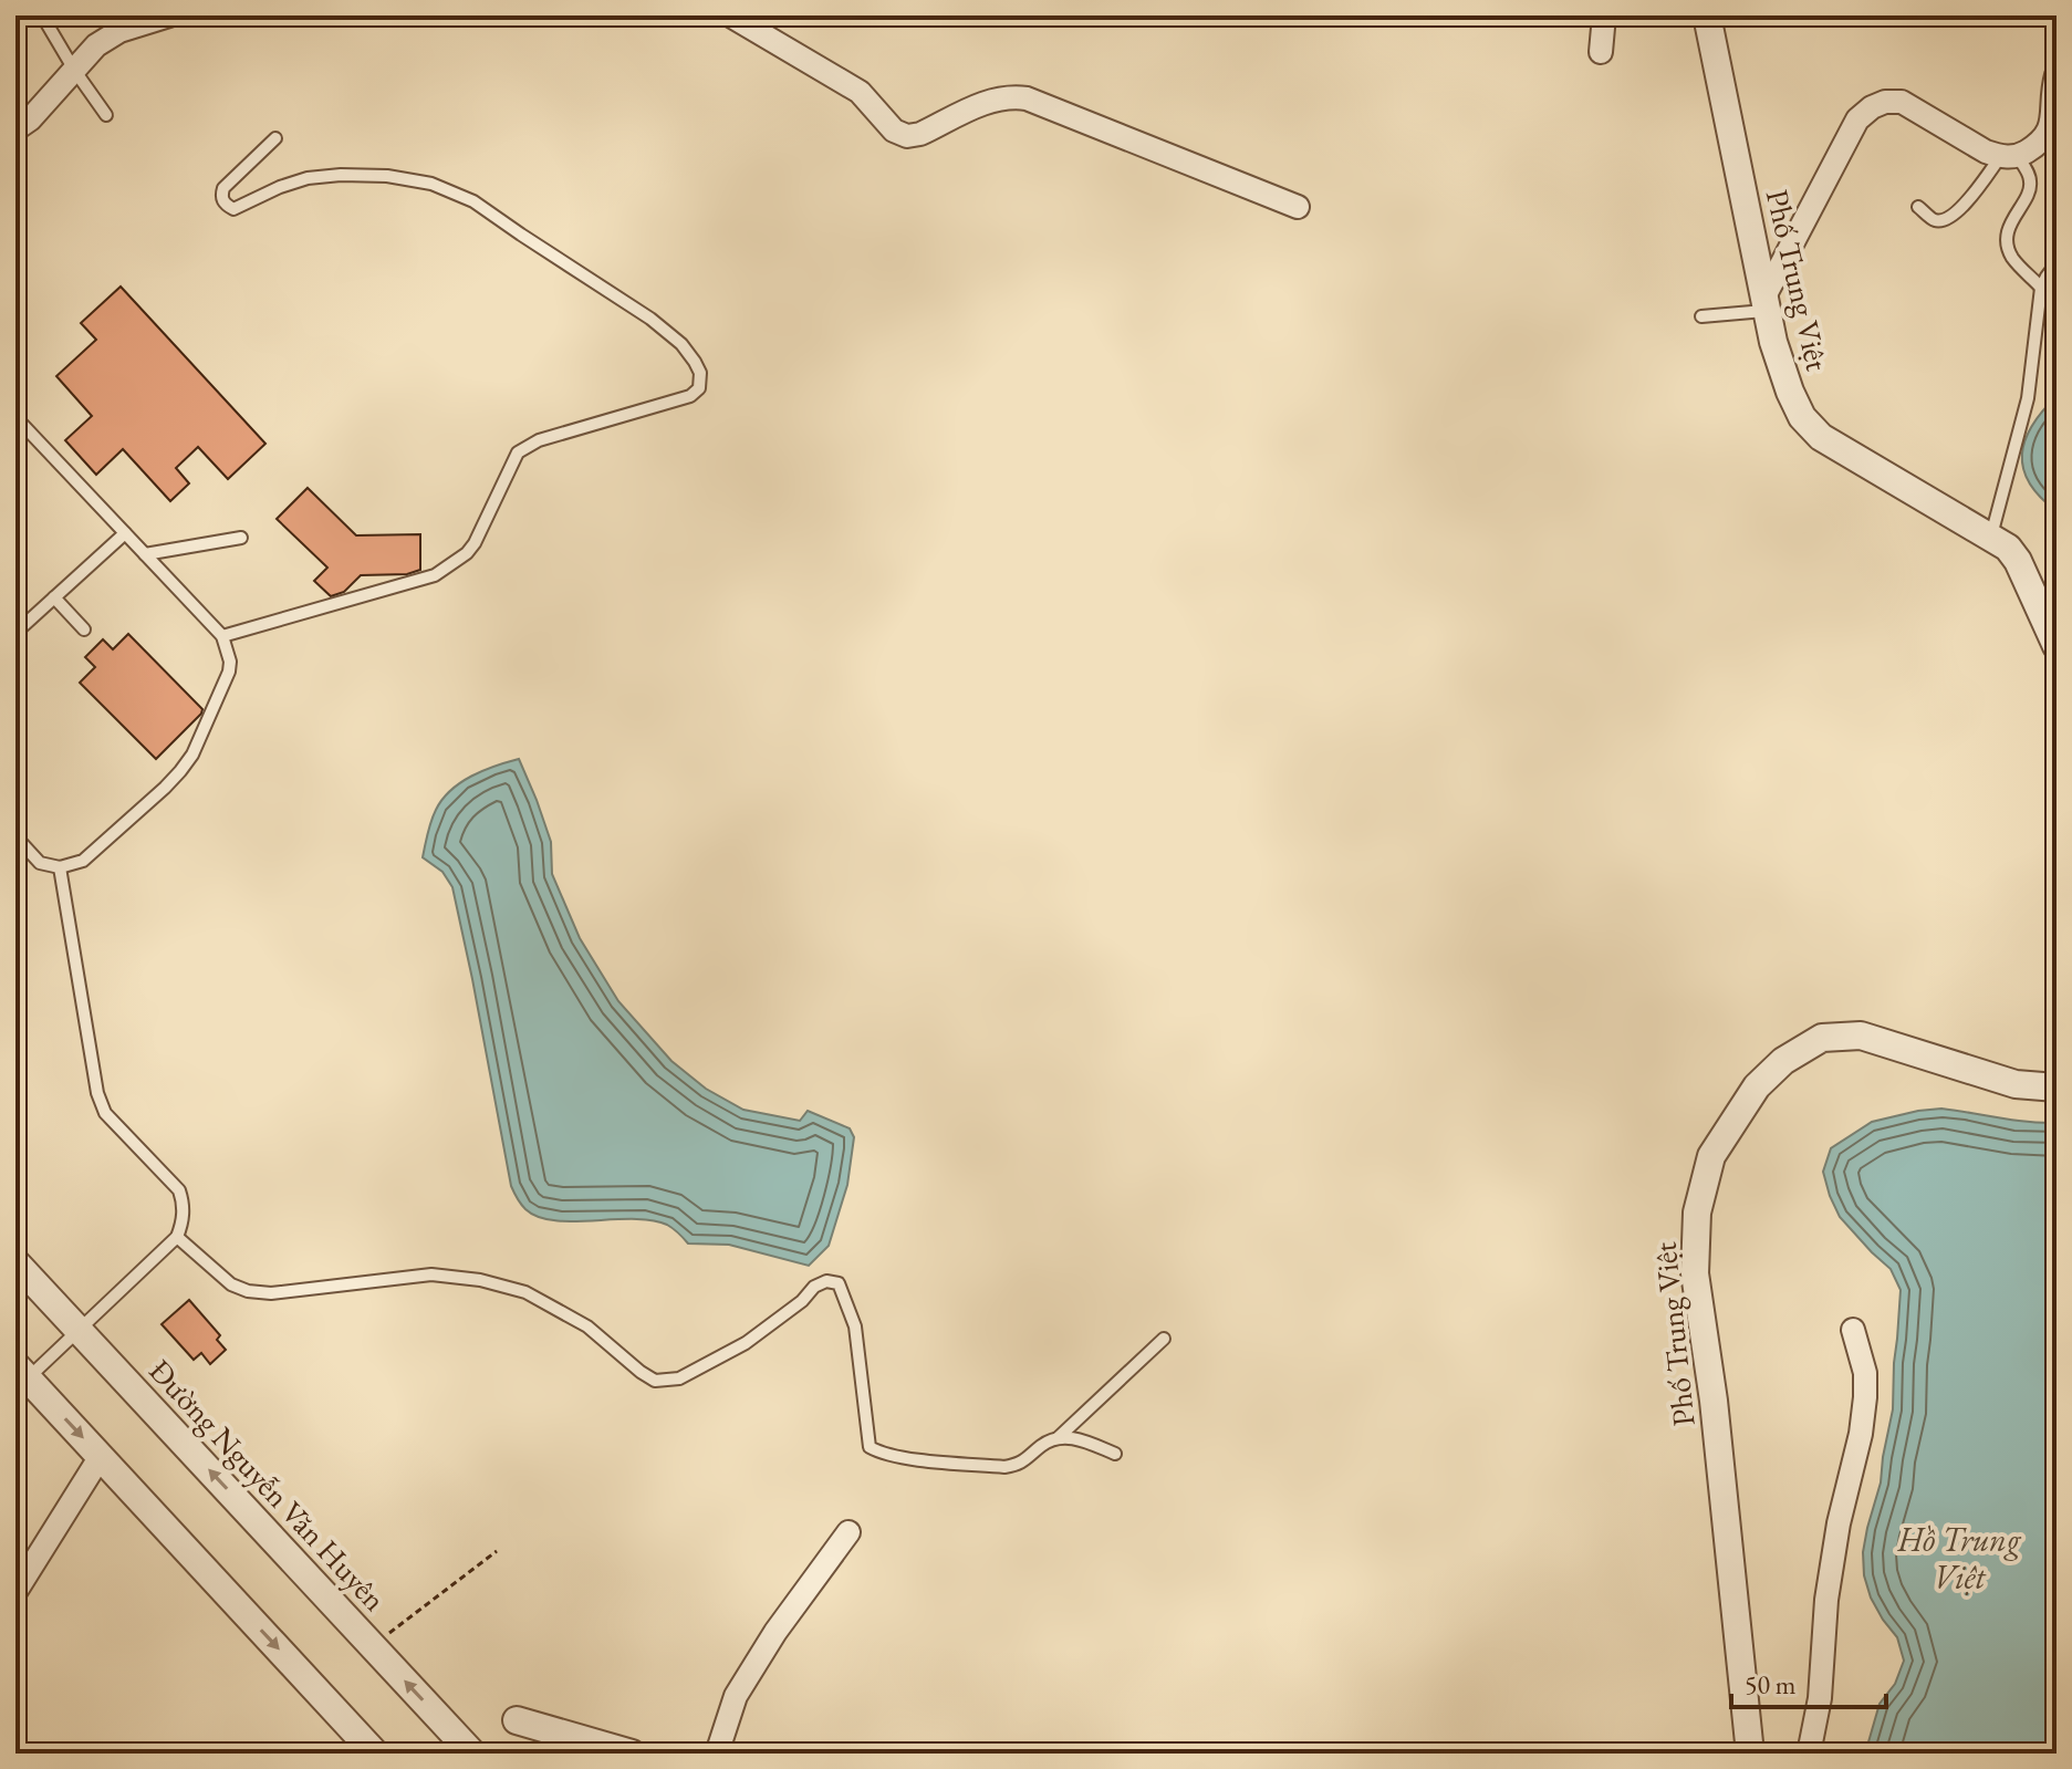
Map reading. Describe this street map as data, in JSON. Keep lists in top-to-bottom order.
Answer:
{
  "streets": {
    "street": ["Phố Trung Việt", "Đường Nguyễn Văn Huyên"]
  },
  "water": ["Hồ Trung Việt"],
  "scale_bar": "50 m"
}
